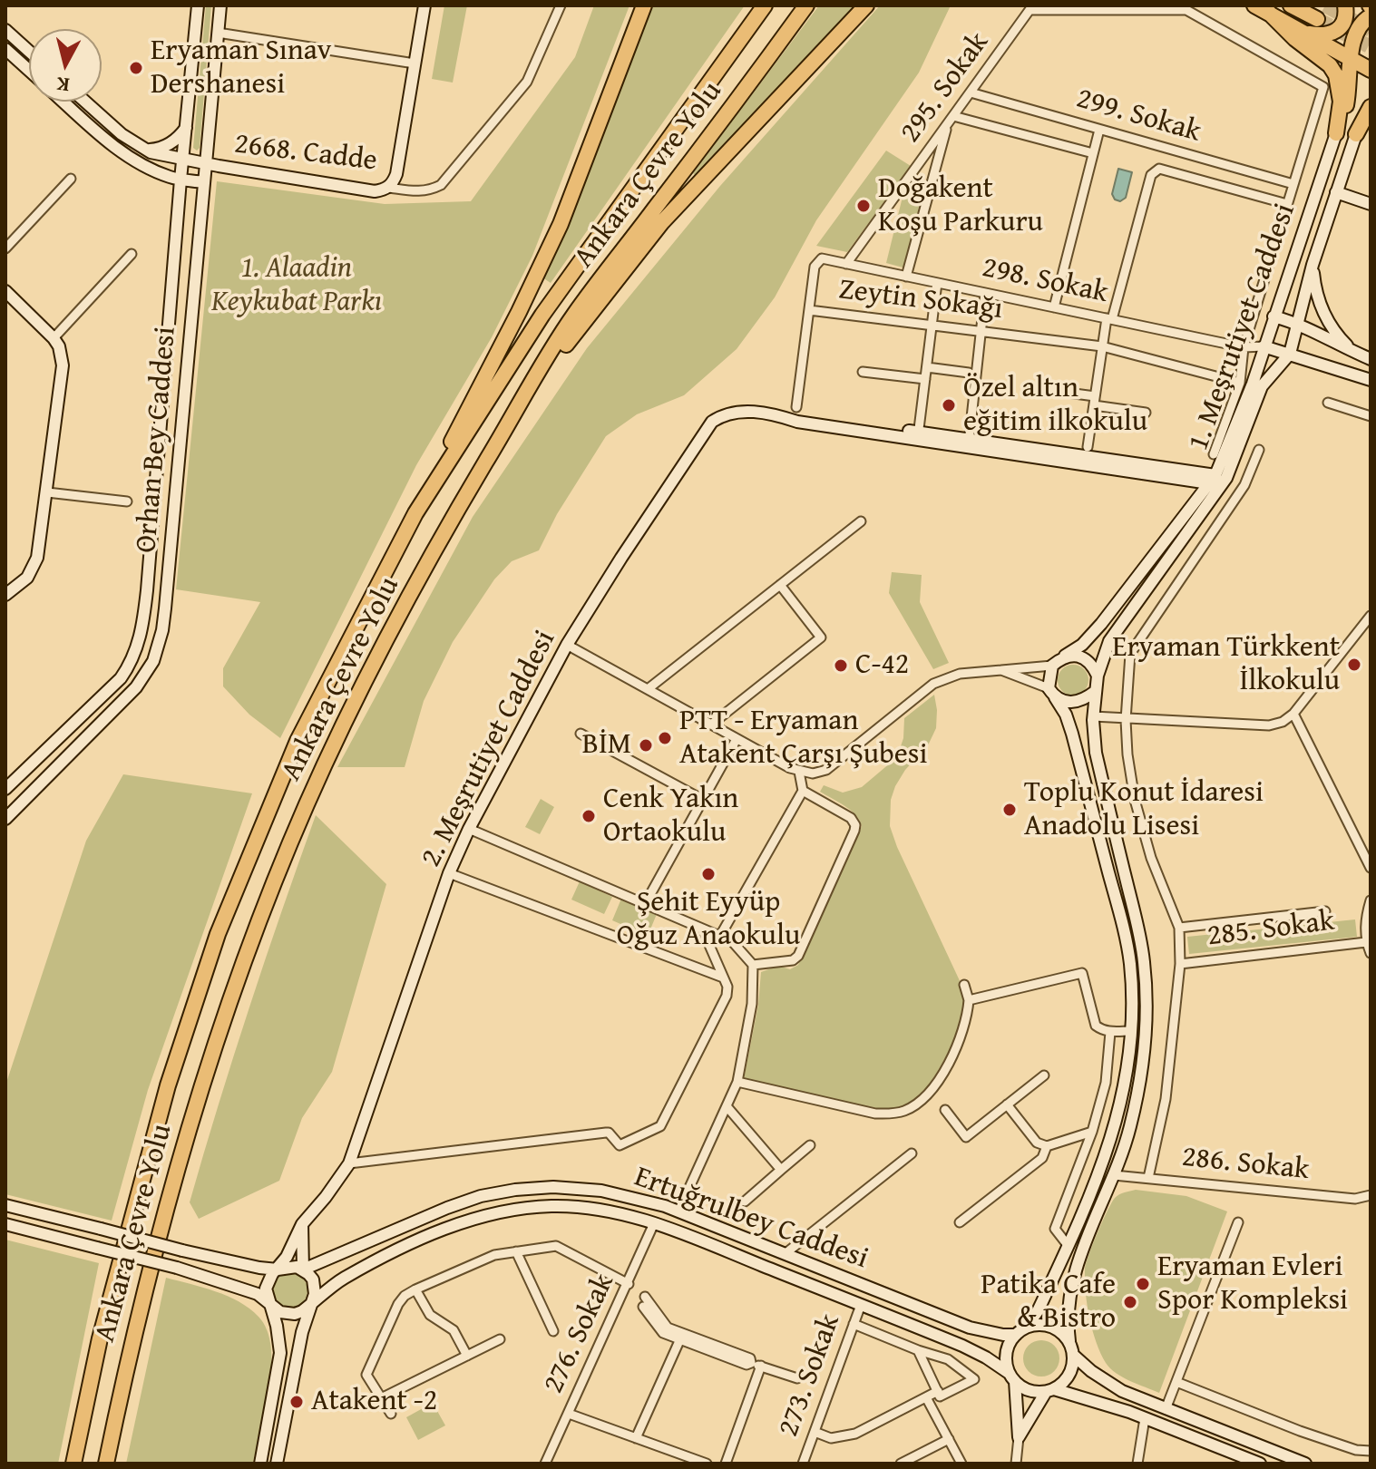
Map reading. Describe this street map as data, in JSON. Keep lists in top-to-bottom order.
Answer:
{
  "streets": {
    "highway": ["Ankara Çevre Yolu"],
    "main road": [
      "2668. Cadde",
      "1. Meşrutiyet Caddesi",
      "Orhan Bey Caddesi",
      "2. Meşrutiyet Caddesi",
      "Ertuğrulbey Caddesi"
    ],
    "street": [
      "295. Sokak",
      "299. Sokak",
      "298. Sokak",
      "Zeytin Sokağı",
      "285. Sokak",
      "286. Sokak",
      "276. Sokak",
      "273. Sokak"
    ]
  },
  "crossings": [
    ["295. Sokak", "299. Sokak"],
    ["295. Sokak", "298. Sokak"],
    ["295. Sokak", "Zeytin Sokağı"],
    ["2668. Cadde", "Orhan Bey Caddesi"],
    ["298. Sokak", "Zeytin Sokağı"],
    ["298. Sokak", "1. Meşrutiyet Caddesi"],
    ["1. Meşrutiyet Caddesi", "2. Meşrutiyet Caddesi"],
    ["2. Meşrutiyet Caddesi", "Ertuğrulbey Caddesi"],
    ["Ertuğrulbey Caddesi", "276. Sokak"],
    ["Ertuğrulbey Caddesi", "273. Sokak"]
  ],
  "parks": ["1. Alaadin Keykubat Parkı"],
  "places": [
    "Eryaman Sınav Dershanesi",
    "Doğakent Koşu Parkuru",
    "Özel altın eğitim ilkokulu",
    "Eryaman Türkkent İlkokulu",
    "C-42",
    "PTT - Eryaman Atakent Çarşı Şubesi",
    "BİM",
    "Toplu Konut İdaresi Anadolu Lisesi",
    "Cenk Yakın Ortaokulu",
    "Şehit Eyyüp Oğuz Anaokulu",
    "Eryaman Evleri Spor Kompleksi",
    "Patika Cafe & Bistro",
    "Atakent -2"
  ],
  "north": "bottom"
}
